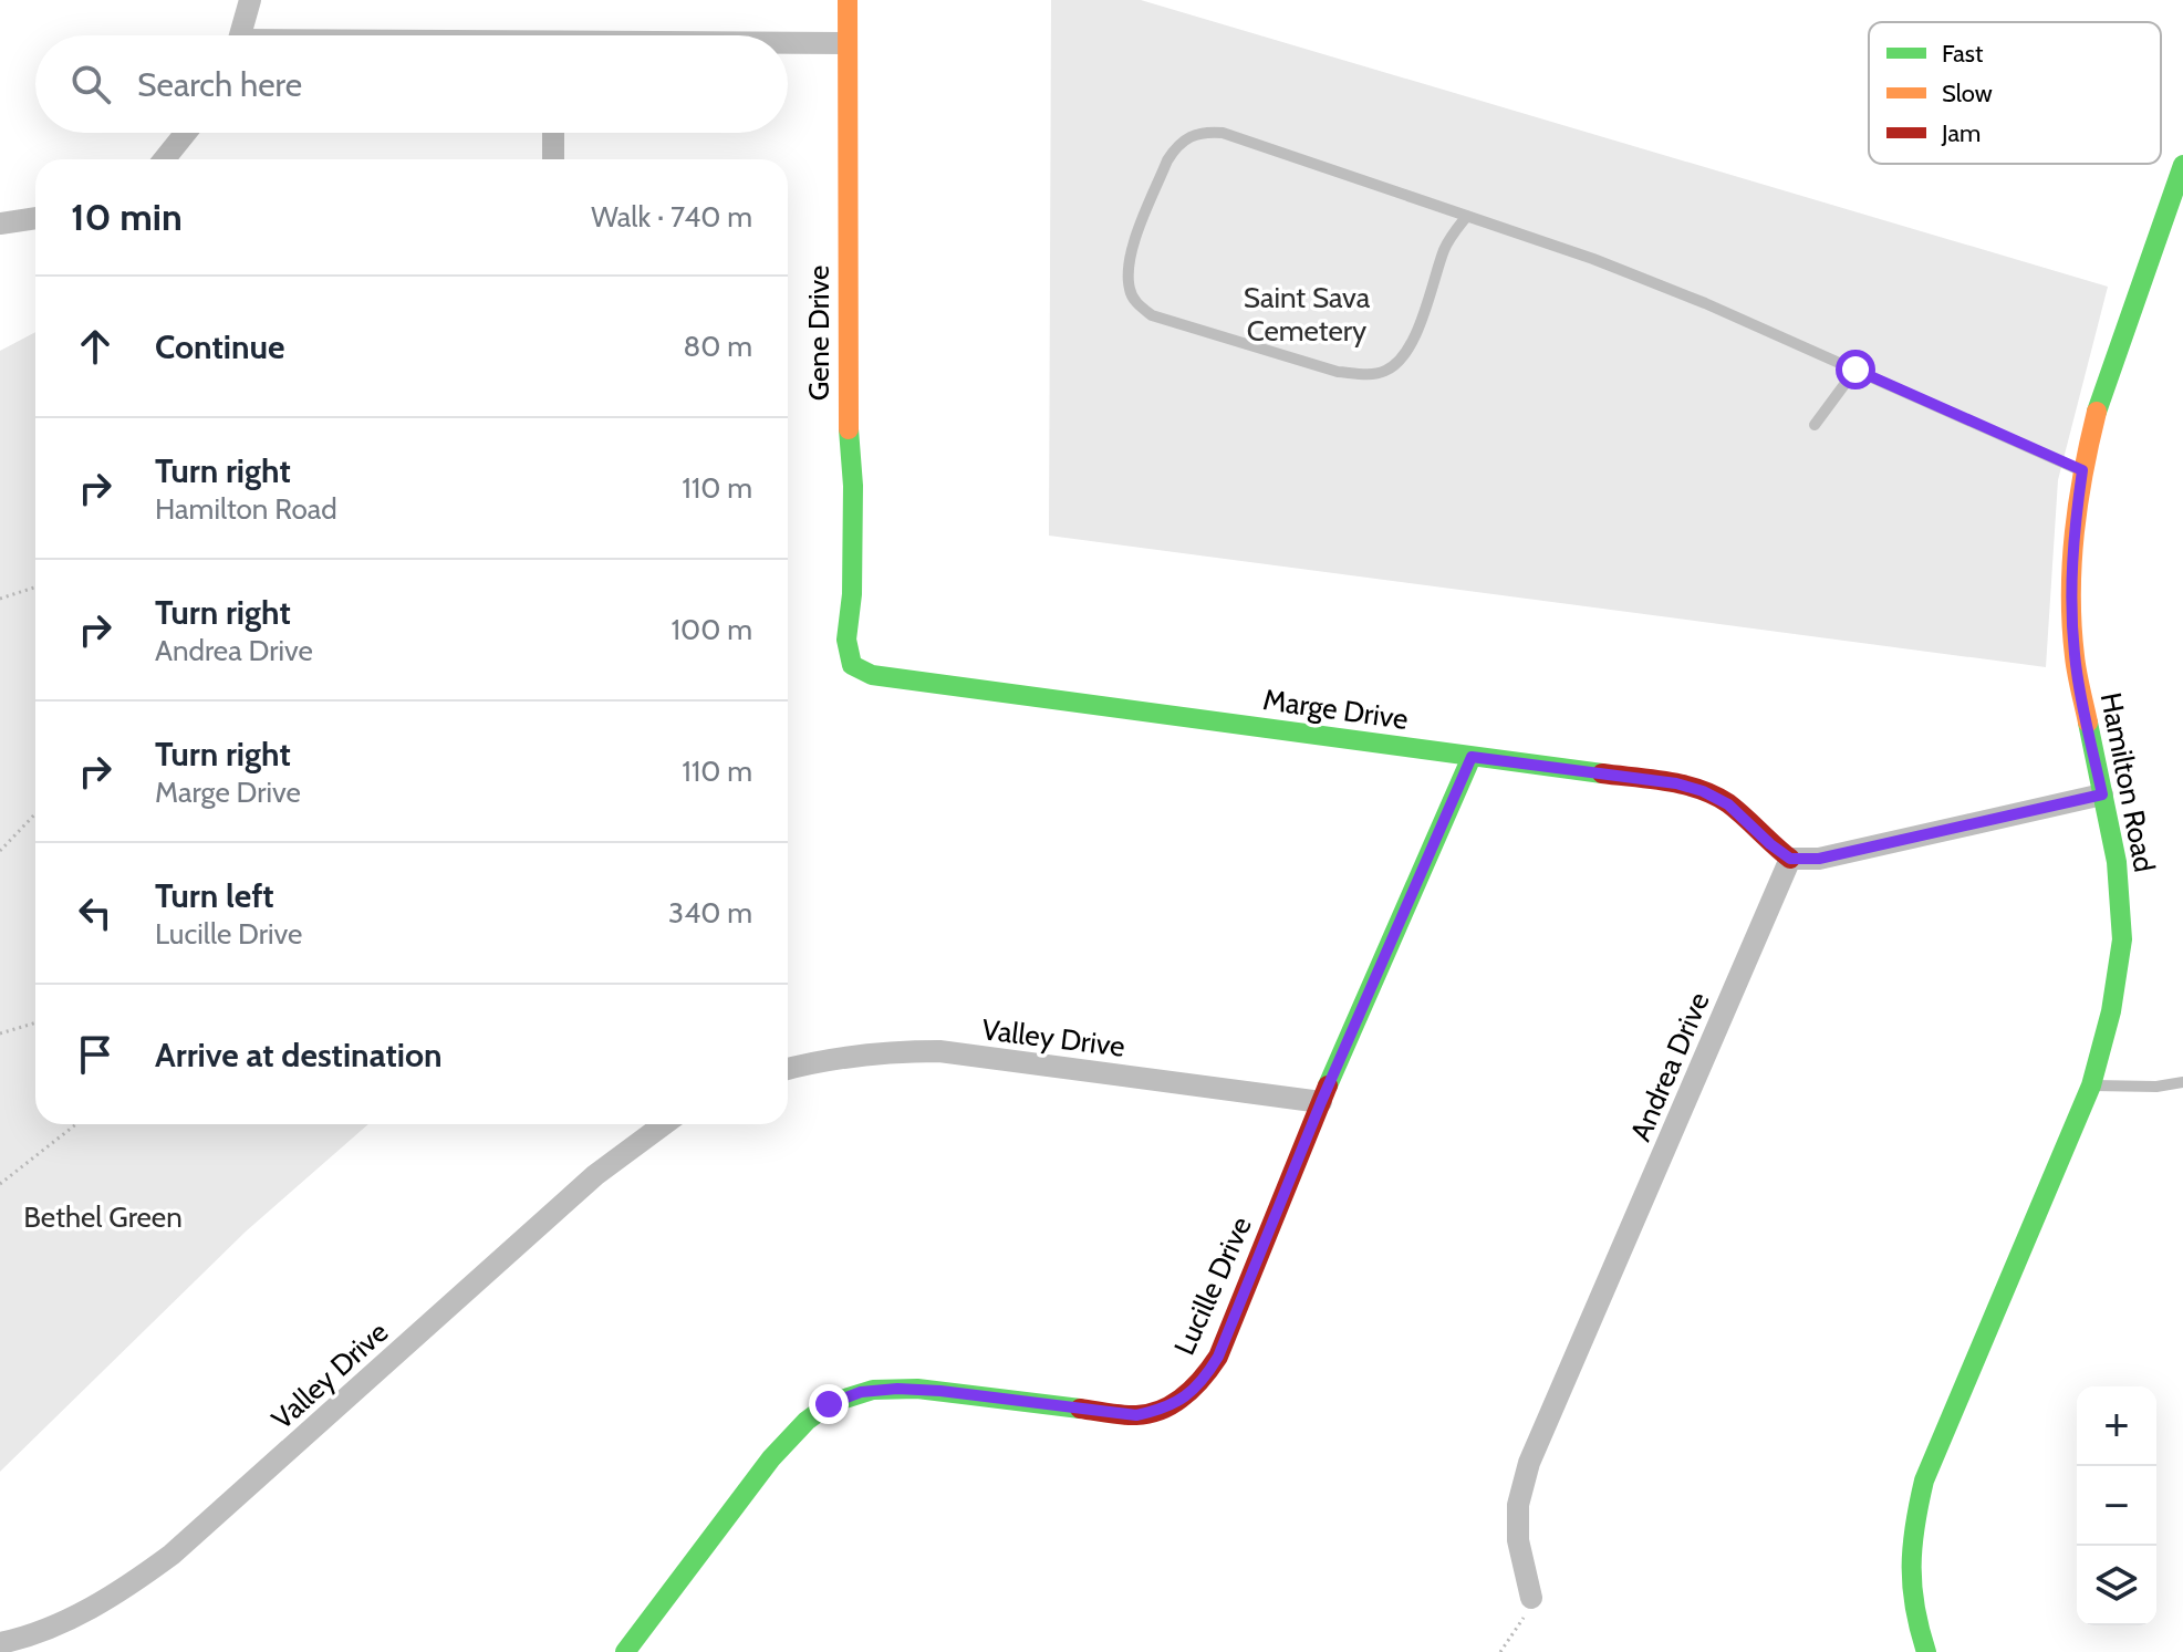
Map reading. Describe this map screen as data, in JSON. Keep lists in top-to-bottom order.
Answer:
{
  "streets": {
    "street": [
      "Gene Drive",
      "Marge Drive",
      "Hamilton Road",
      "Valley Drive",
      "Andrea Drive",
      "Lucille Drive"
    ]
  },
  "crossings": [
    ["Gene Drive", "Marge Drive"],
    ["Marge Drive", "Andrea Drive"],
    ["Marge Drive", "Lucille Drive"],
    ["Valley Drive", "Lucille Drive"]
  ],
  "parks": ["Saint Sava Cemetery", "Bethel Green"],
  "legend": ["Fast", "Slow", "Jam"],
  "page": {
    "search": "Search here",
    "heading": ["10 min", "Walk · 740 m"],
    "list": [
      ["Continue", "80 m"],
      ["Turn right", "Hamilton Road", "110 m"],
      ["Turn right", "Andrea Drive", "100 m"],
      ["Turn right", "Marge Drive", "110 m"],
      ["Turn left", "Lucille Drive", "340 m"],
      "Arrive at destination"
    ],
    "map_buttons": ["+", "−"]
  }
}
